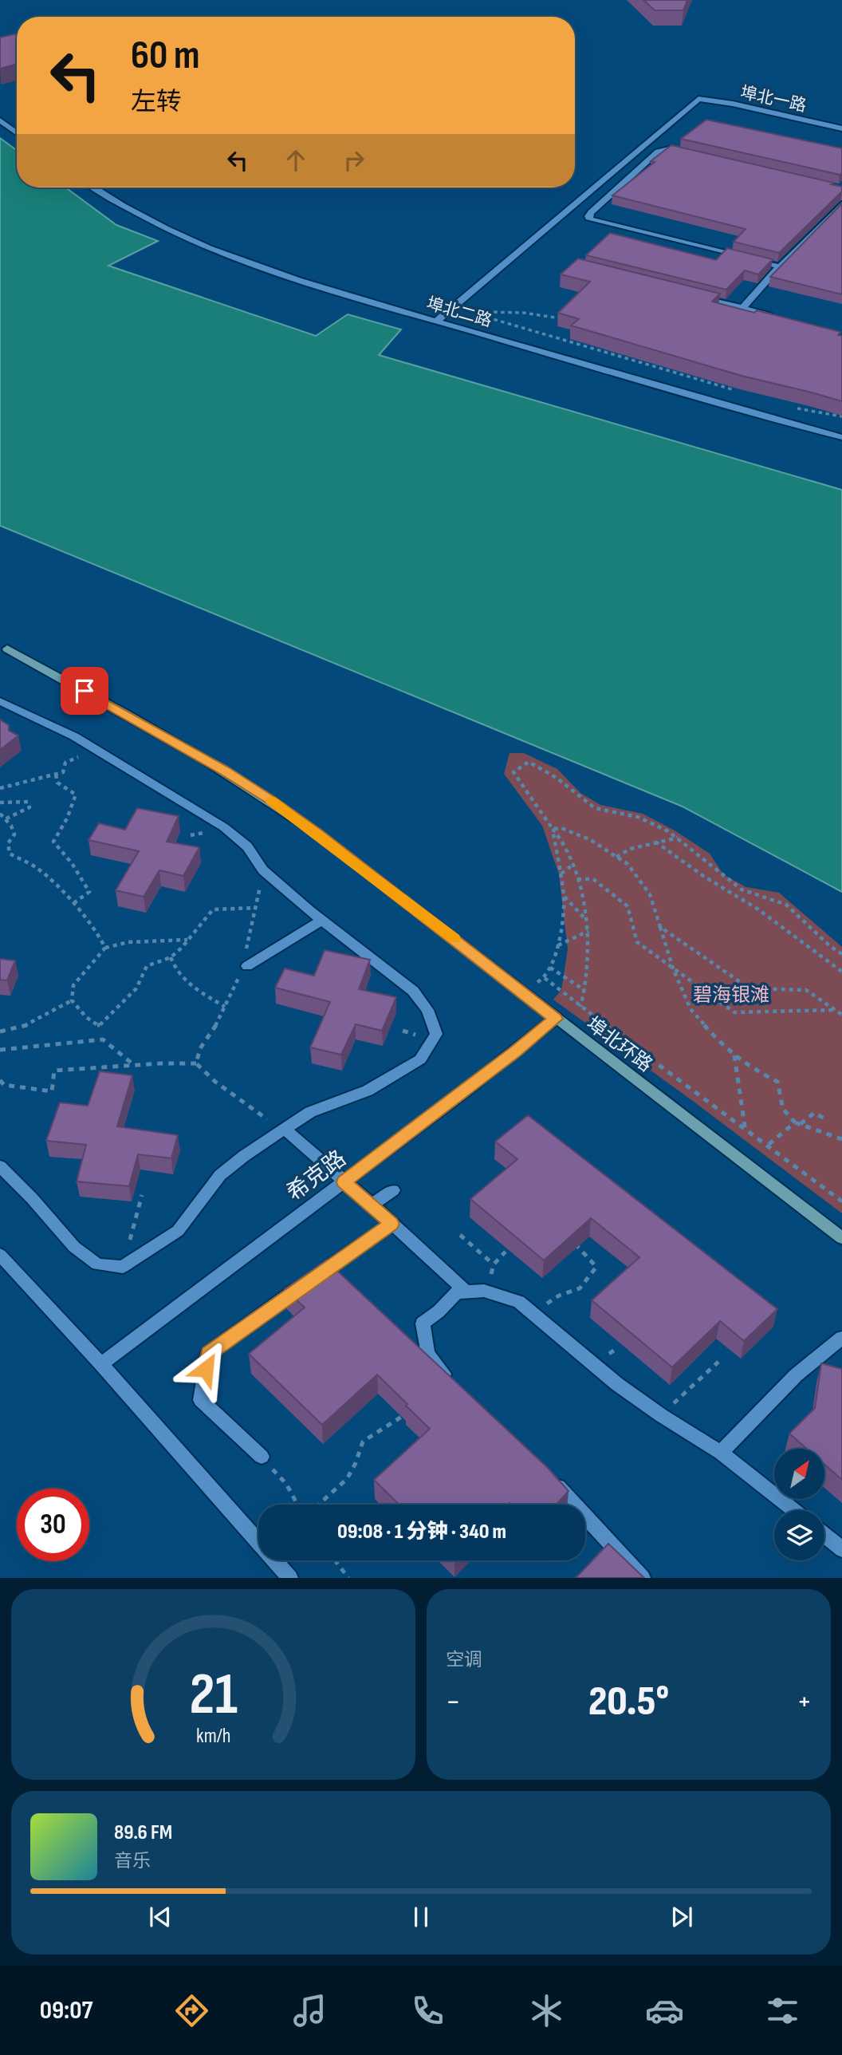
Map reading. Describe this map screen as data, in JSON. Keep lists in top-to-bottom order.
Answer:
{
  "streets": {
    "main road": ["埠北环路"],
    "street": ["埠北一路", "埠北二路", "希克路"]
  },
  "crossings": [
    ["埠北一路", "埠北二路"],
    ["埠北环路", "希克路"]
  ],
  "parks": ["碧海银滩"],
  "north": "top right",
  "page": {
    "turn": ["60 m", "左转"],
    "limit": "30",
    "trip": "09:08 · 1 分钟 · 340 m",
    "tile": "空调",
    "heat": ["−", "20.5°", "+"],
    "song": ["89.6 FM", "音乐"],
    "tabs": "09:07",
    "gauge": ["21", "km/h"]
  }
}
